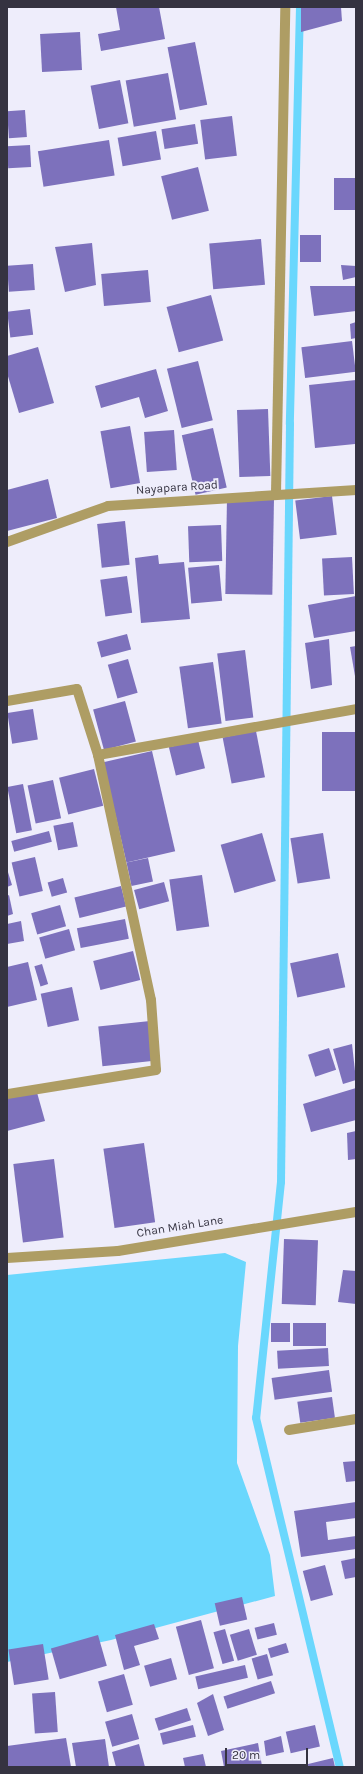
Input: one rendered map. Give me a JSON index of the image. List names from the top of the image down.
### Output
{
  "streets": {
    "street": ["Nayapara Road", "Chan Miah Lane"]
  },
  "scale_bar": "20 m"
}
